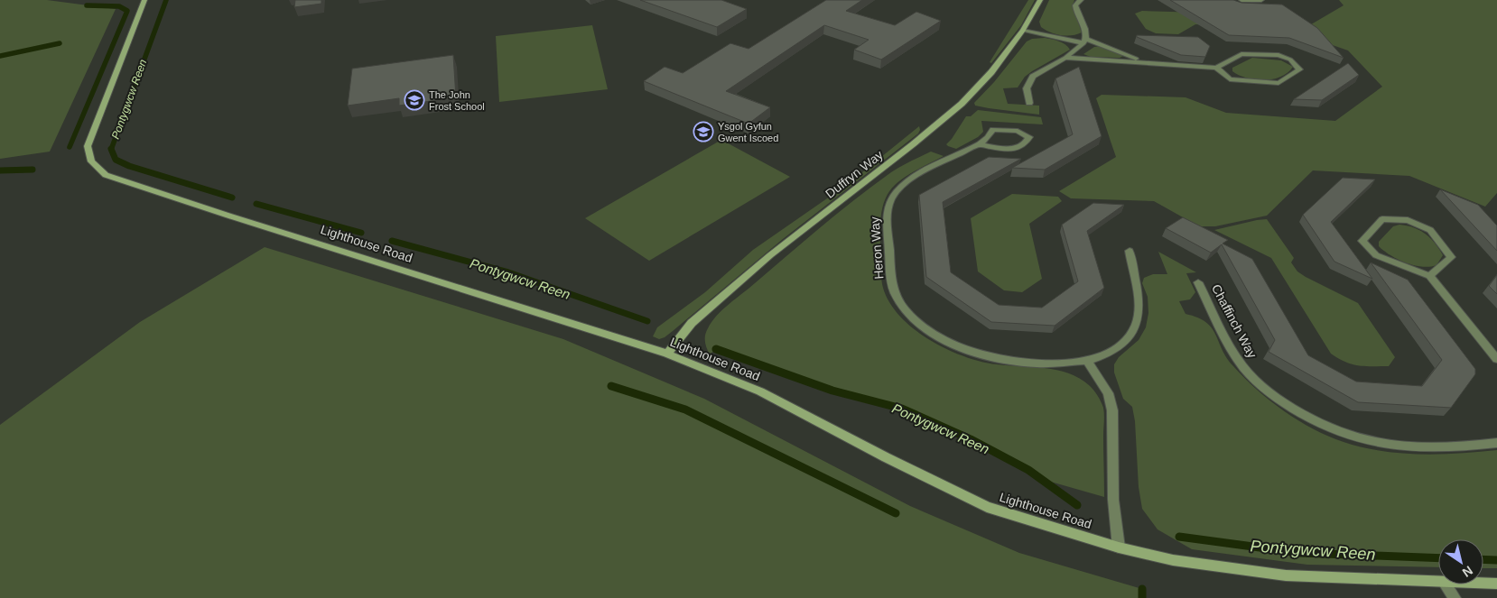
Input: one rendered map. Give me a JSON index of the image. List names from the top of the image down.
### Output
{
  "streets": {
    "main road": ["Duffryn Way", "Lighthouse Road"],
    "street": ["Heron Way", "Chaffinch Way"]
  },
  "crossings": [
    ["Duffryn Way", "Lighthouse Road"]
  ],
  "water": ["Pontygwcw Reen"],
  "places": {
    "school or university": ["The John Frost School", "Ysgol Gyfun Gwent Iscoed"]
  },
  "north": "bottom right"
}
